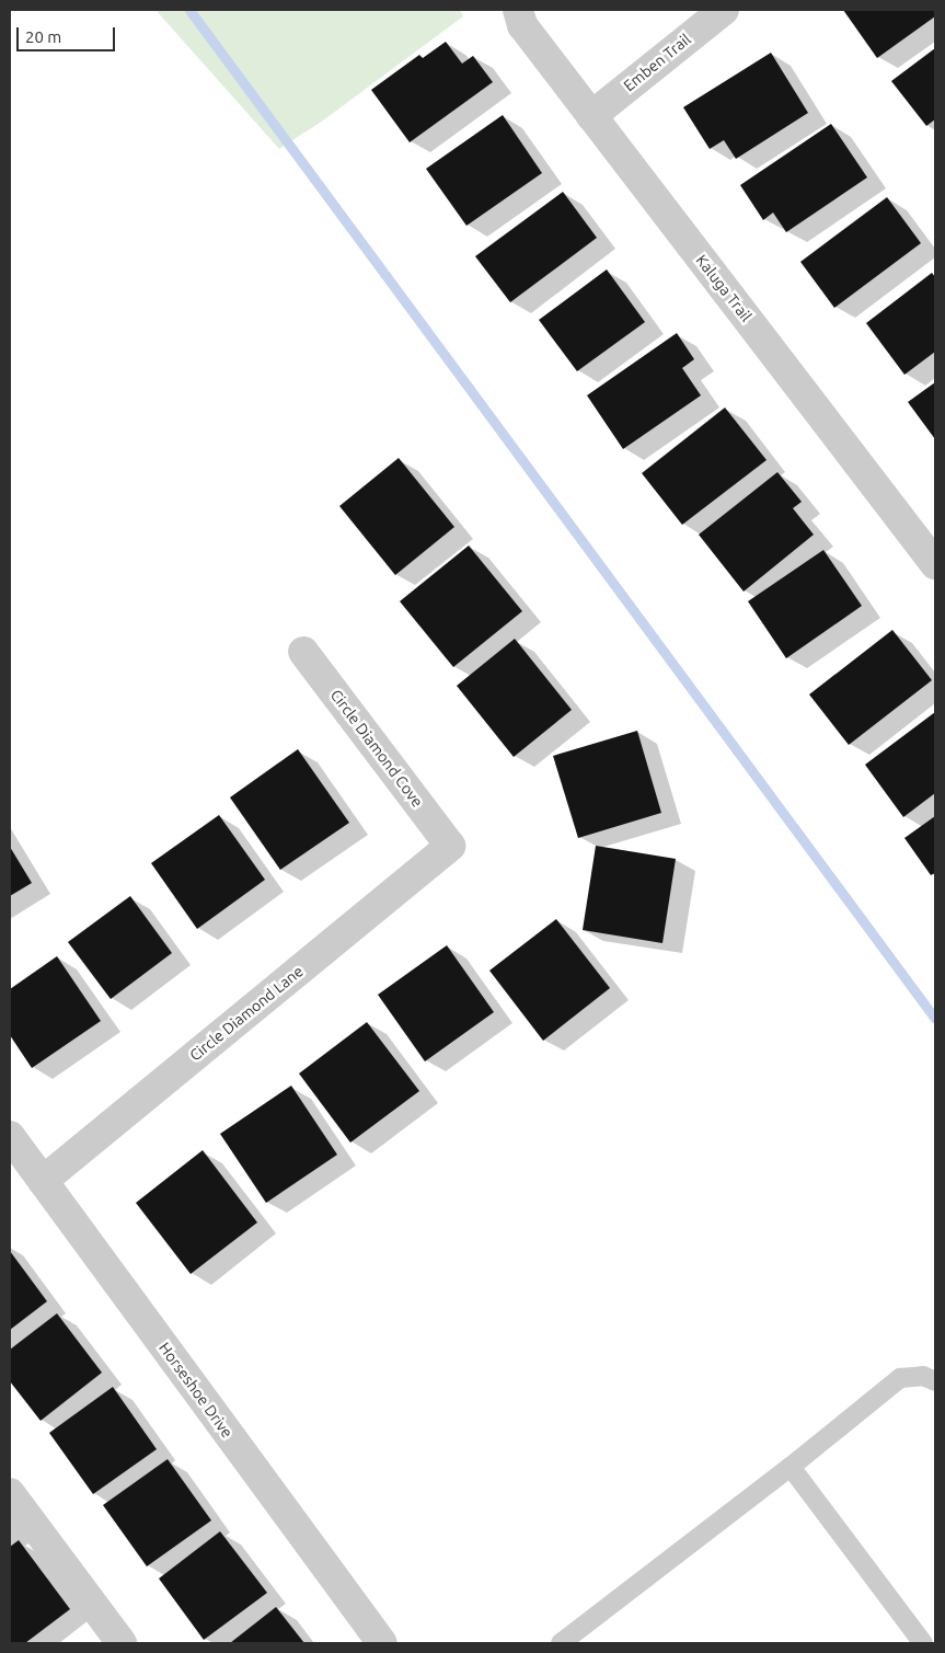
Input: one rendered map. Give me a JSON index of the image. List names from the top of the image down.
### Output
{
  "streets": {
    "street": [
      "Emben Trail",
      "Kaluga Trail",
      "Circle Diamond Cove",
      "Circle Diamond Lane",
      "Horseshoe Drive"
    ]
  },
  "crossings": [
    ["Emben Trail", "Kaluga Trail"],
    ["Circle Diamond Cove", "Circle Diamond Lane"],
    ["Circle Diamond Lane", "Horseshoe Drive"]
  ],
  "scale_bar": "20 m"
}
